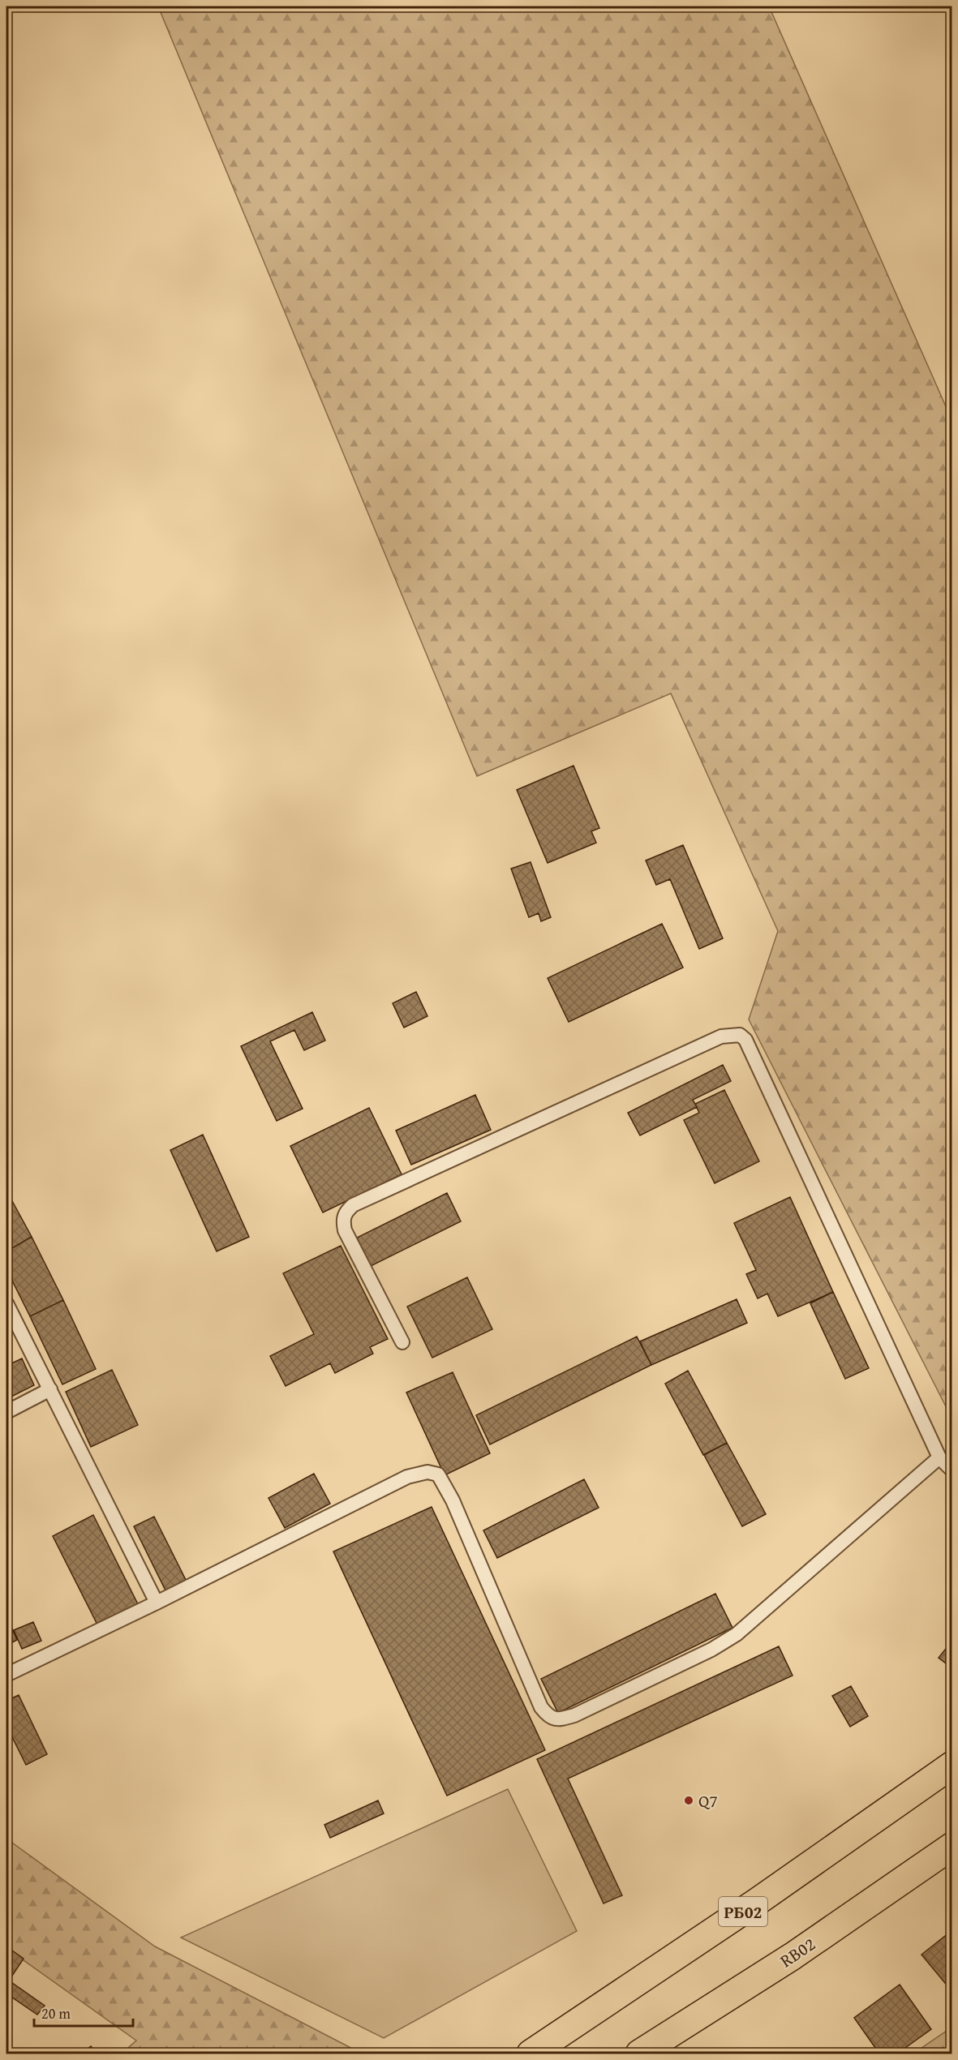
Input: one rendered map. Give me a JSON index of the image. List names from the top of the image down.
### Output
{
  "streets": {
    "highway": ["РБ02", "RB02"]
  },
  "places": ["Q7"],
  "scale_bar": "20 m"
}
